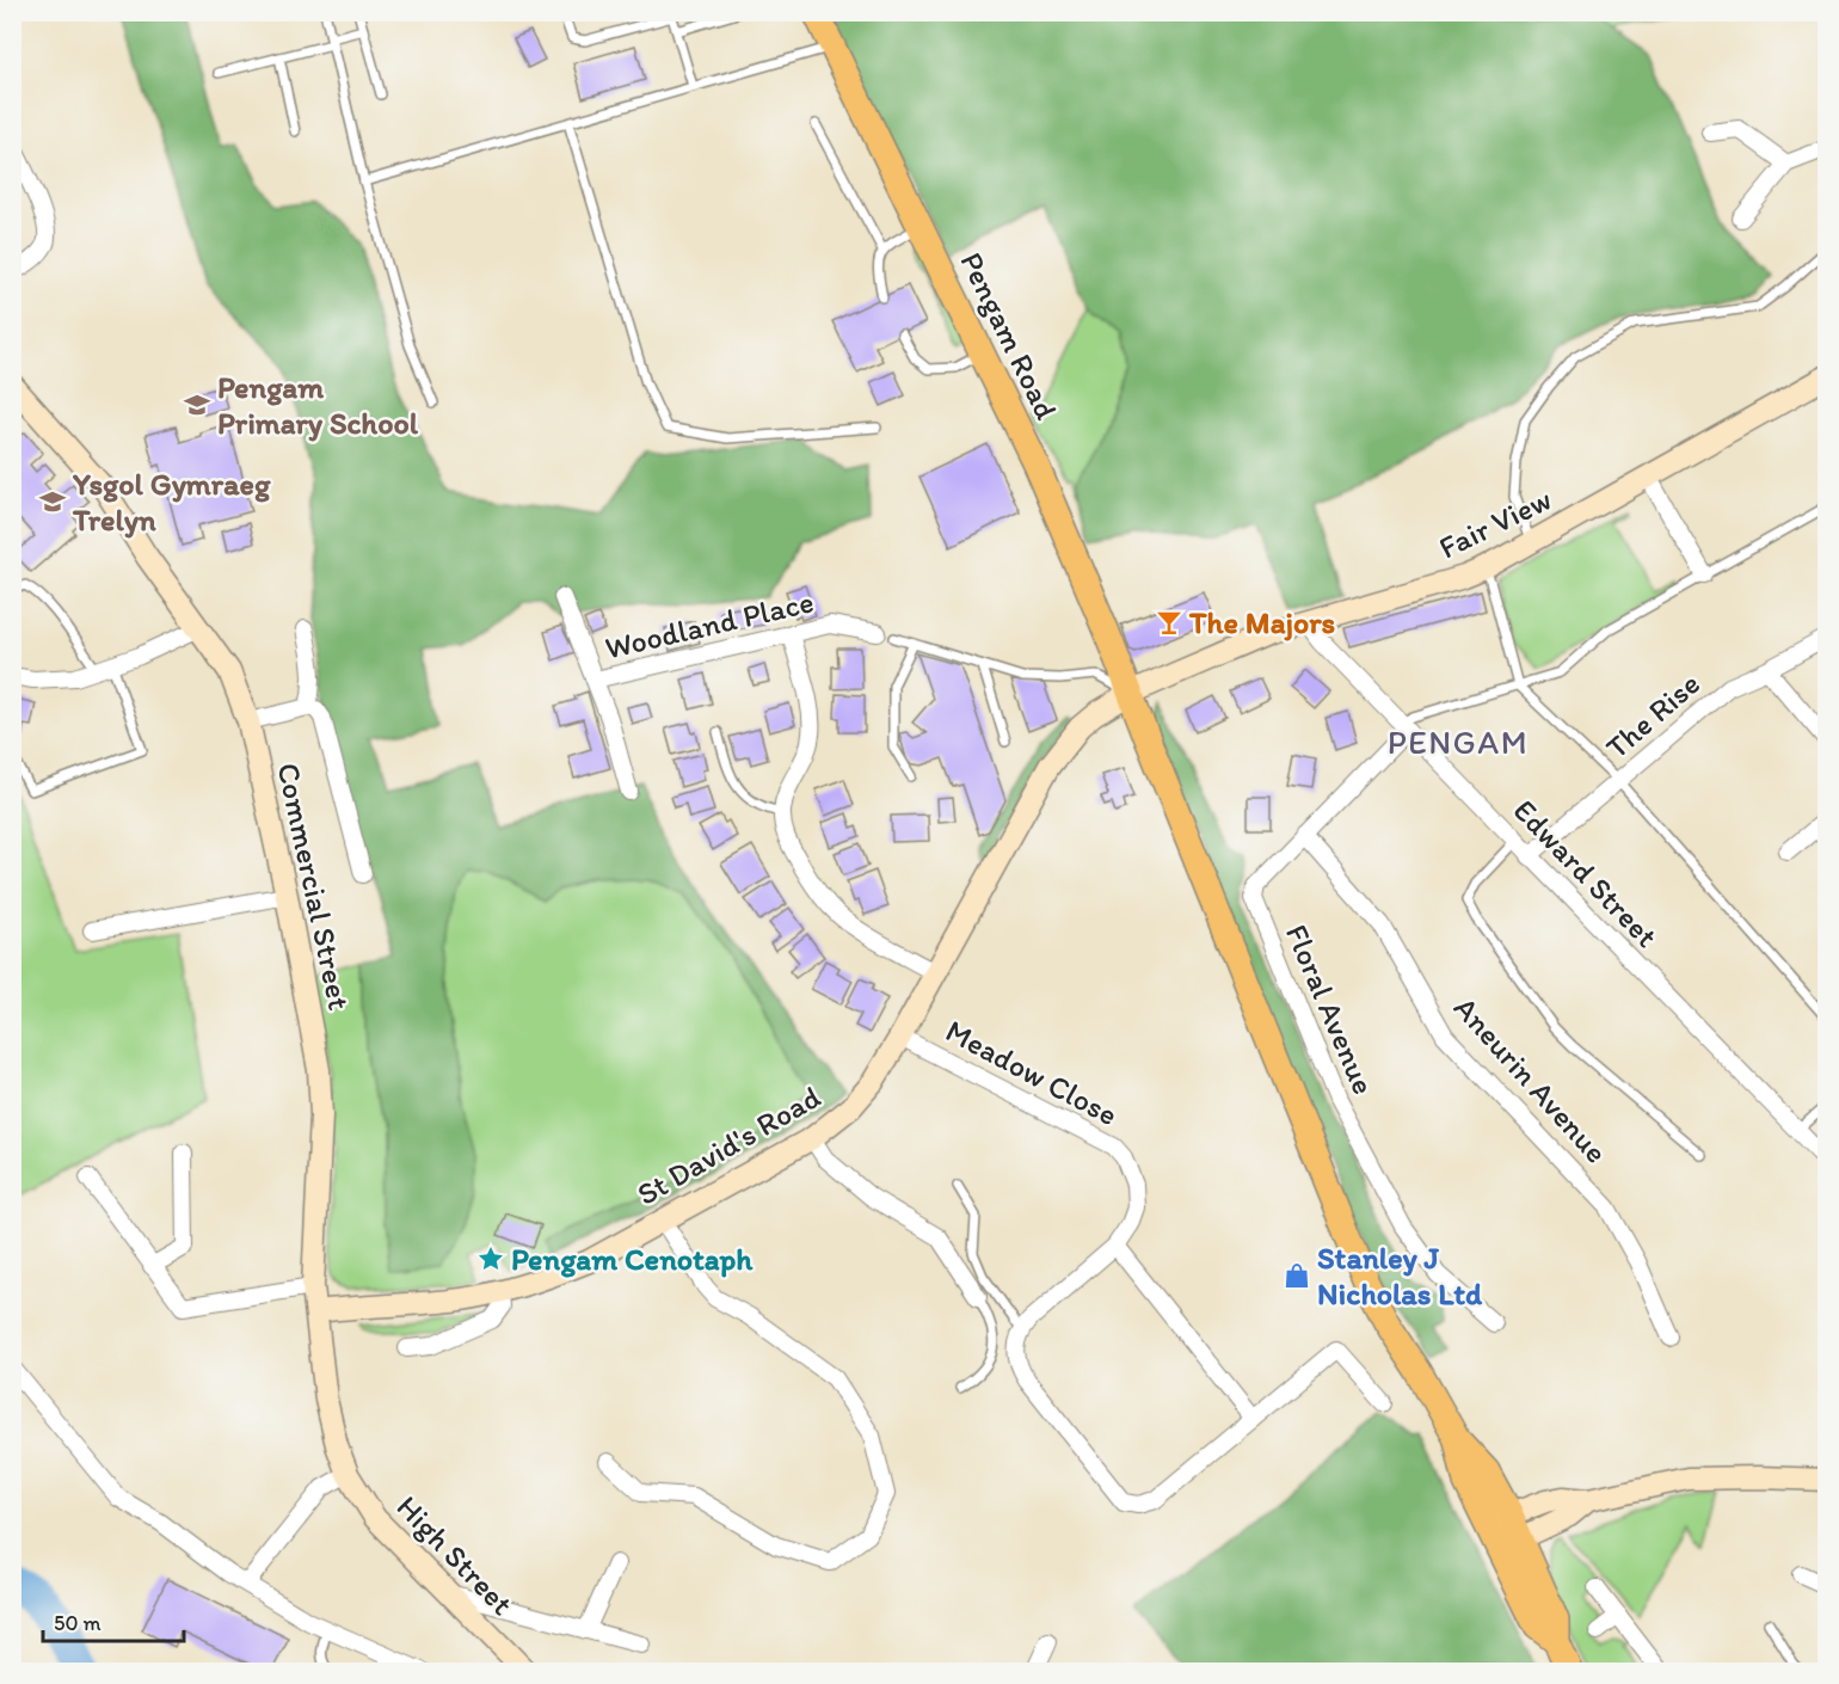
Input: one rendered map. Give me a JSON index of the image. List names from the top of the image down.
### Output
{
  "streets": {
    "main road": [
      "Pengam Road",
      "Fair View",
      "Commercial Street",
      "St David's Road",
      "High Street"
    ],
    "street": [
      "Woodland Place",
      "The Rise",
      "Edward Street",
      "Floral Avenue",
      "Meadow Close",
      "Aneurin Avenue"
    ]
  },
  "crossings": [
    ["Pengam Road", "Fair View"],
    ["Pengam Road", "Woodland Place"],
    ["Pengam Road", "St David's Road"],
    ["Fair View", "Woodland Place"],
    ["Fair View", "Edward Street"],
    ["Fair View", "St David's Road"],
    ["Woodland Place", "St David's Road"],
    ["The Rise", "Edward Street"],
    ["Edward Street", "Floral Avenue"],
    ["Commercial Street", "St David's Road"],
    ["Commercial Street", "High Street"],
    ["Floral Avenue", "Aneurin Avenue"],
    ["Meadow Close", "St David's Road"]
  ],
  "districts": ["PENGAM"],
  "places": {
    "school or university": ["Pengam Primary School", "Ysgol Gymraeg Trelyn"],
    "bar": ["The Majors"],
    "place": ["Pengam Cenotaph"],
    "shop": ["Stanley J Nicholas Ltd"]
  },
  "scale_bar": "50 m"
}
